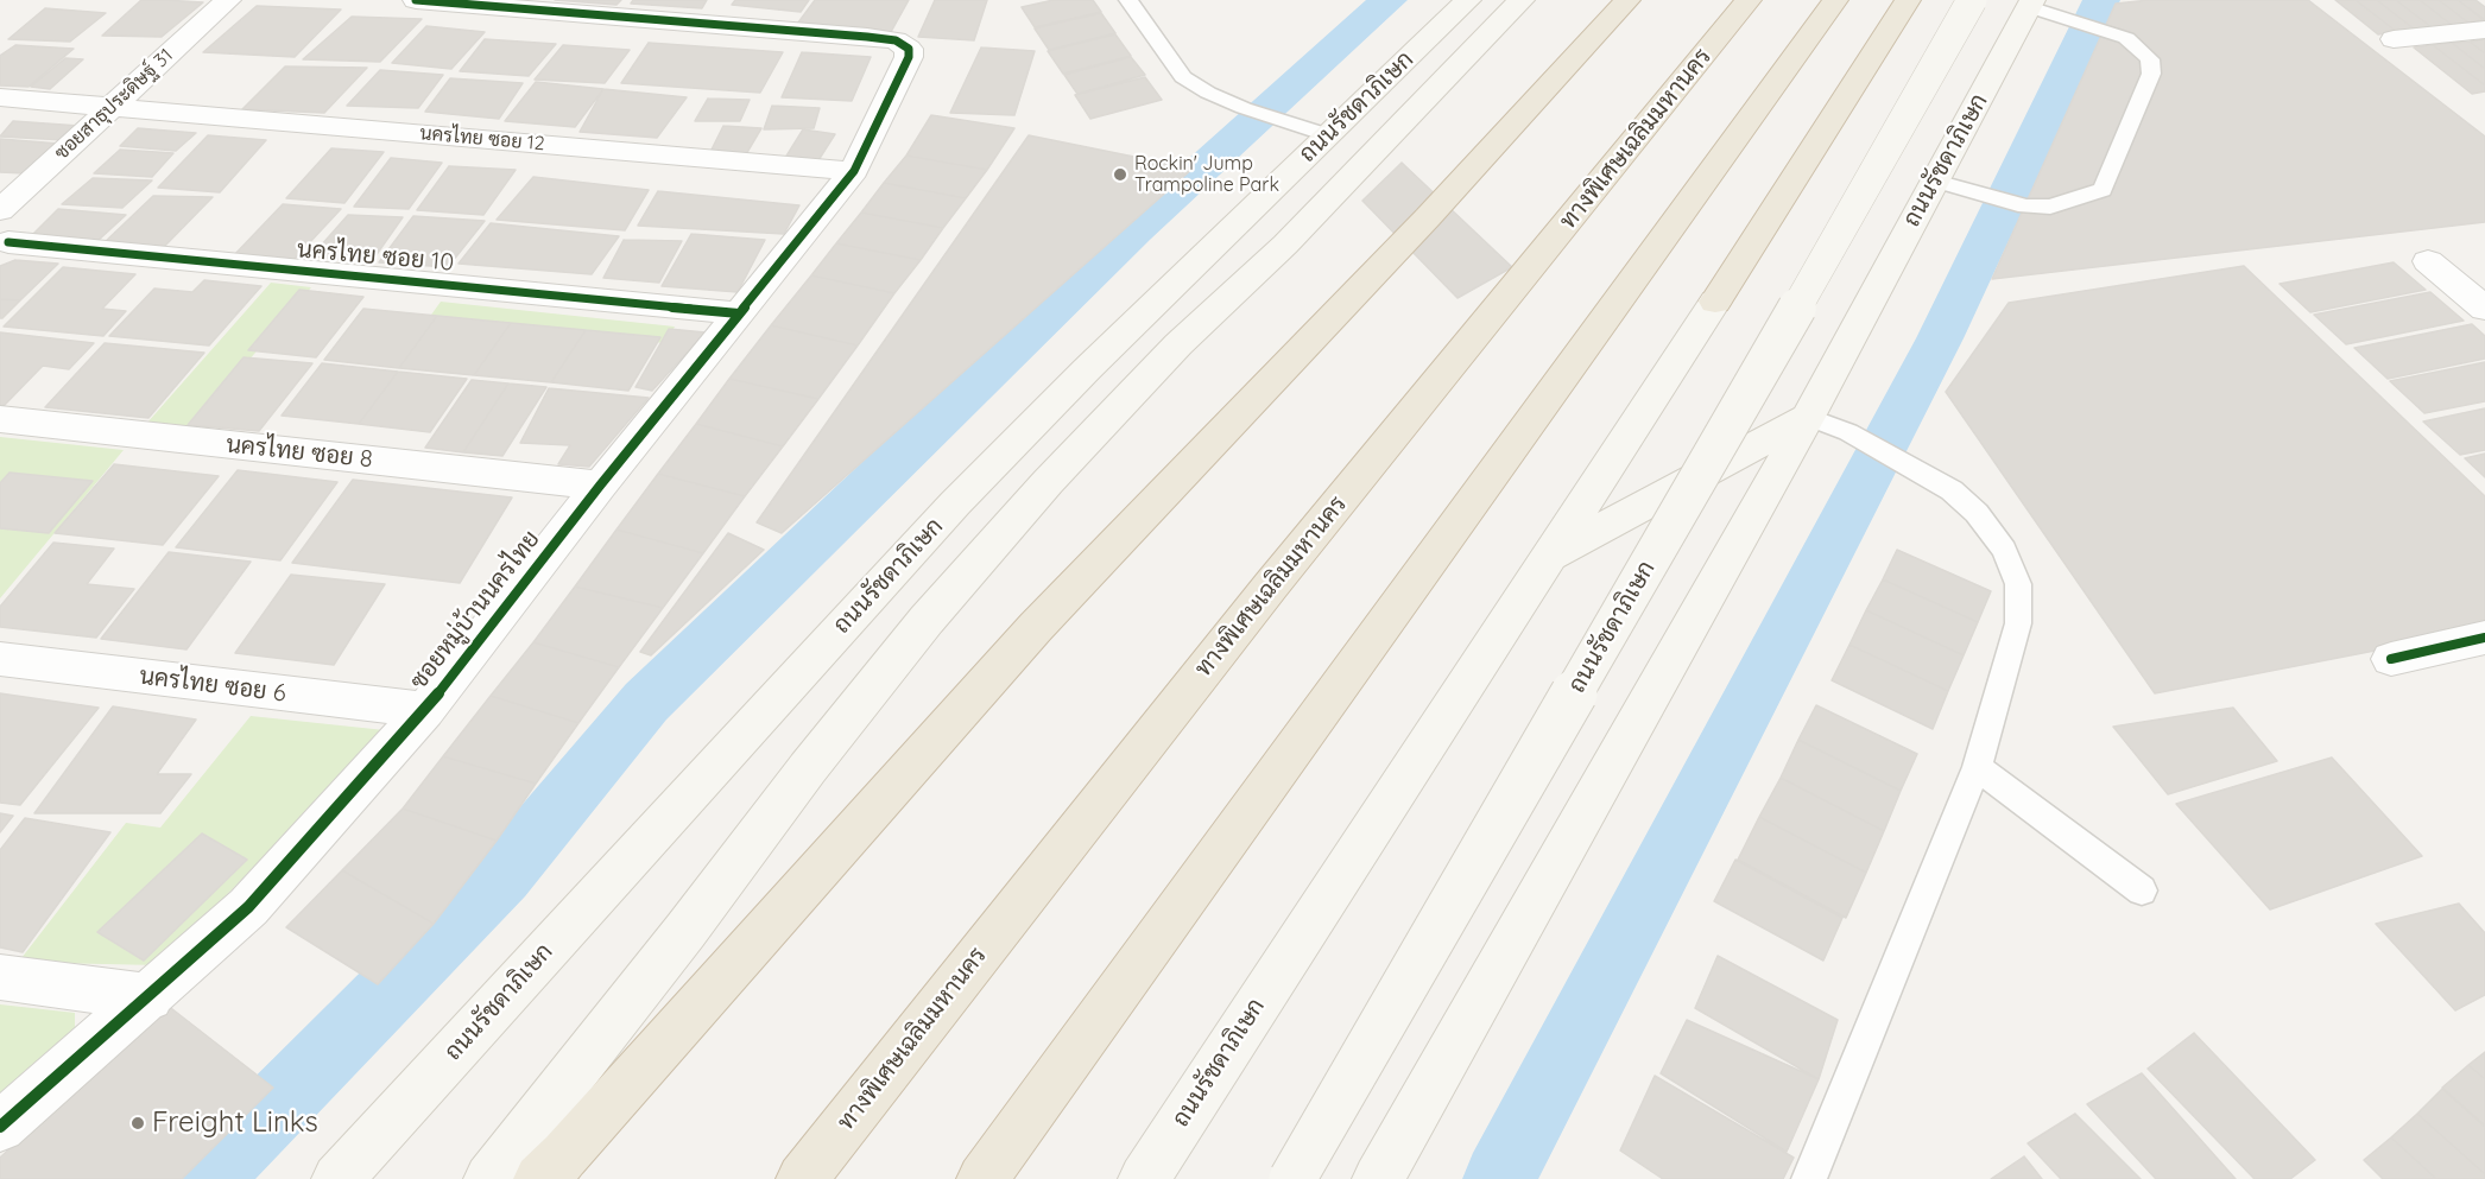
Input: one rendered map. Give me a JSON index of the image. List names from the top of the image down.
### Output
{
  "streets": {
    "highway": ["ทางพิเศษเฉลิมมหานคร"],
    "main road": ["ถนนรัชดาภิเษก"],
    "street": [
      "ซอยสาธุประดิษฐ์ 31",
      "นครไทย ซอย 12",
      "นครไทย ซอย 10",
      "นครไทย ซอย 8",
      "ซอยหมู่บ้านนครไทย",
      "นครไทย ซอย 6"
    ]
  },
  "crossings": [
    ["ซอยสาธุประดิษฐ์ 31", "นครไทย ซอย 12"],
    ["ซอยสาธุประดิษฐ์ 31", "นครไทย ซอย 10"],
    ["นครไทย ซอย 12", "ซอยหมู่บ้านนครไทย"],
    ["นครไทย ซอย 10", "ซอยหมู่บ้านนครไทย"],
    ["นครไทย ซอย 8", "ซอยหมู่บ้านนครไทย"],
    ["ซอยหมู่บ้านนครไทย", "นครไทย ซอย 6"]
  ],
  "places": ["Rockin' Jump Trampoline Park", "Freight Links"]
}
